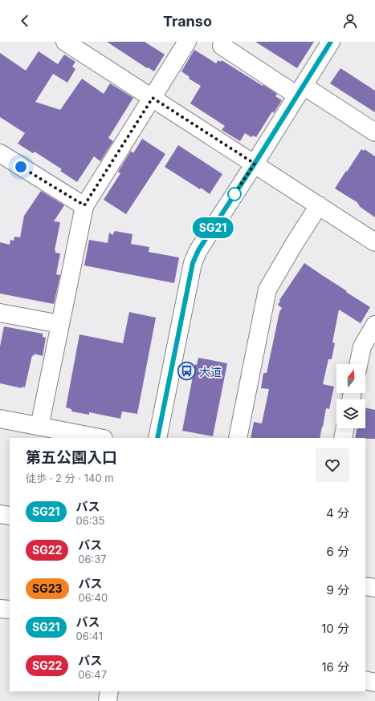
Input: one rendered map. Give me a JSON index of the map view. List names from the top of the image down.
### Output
{
  "places": {
    "bus stop": ["大道"]
  },
  "lines": ["bus line SG21"],
  "north": "top",
  "page": {
    "header": "Transo",
    "on_map": "SG21",
    "heading": ["第五公園入口", "徒歩 · 2 分 · 140 m"],
    "list": [
      {
        "mark": "SG21",
        "name": "バス",
        "note": "06:35",
        "value": "4 分"
      },
      {
        "mark": "SG22",
        "name": "バス",
        "note": "06:37",
        "value": "6 分"
      },
      {
        "mark": "SG23",
        "name": "バス",
        "note": "06:40",
        "value": "9 分"
      },
      {
        "mark": "SG21",
        "name": "バス",
        "note": "06:41",
        "value": "10 分"
      },
      {
        "mark": "SG22",
        "name": "バス",
        "note": "06:47",
        "value": "16 分"
      }
    ]
  }
}
